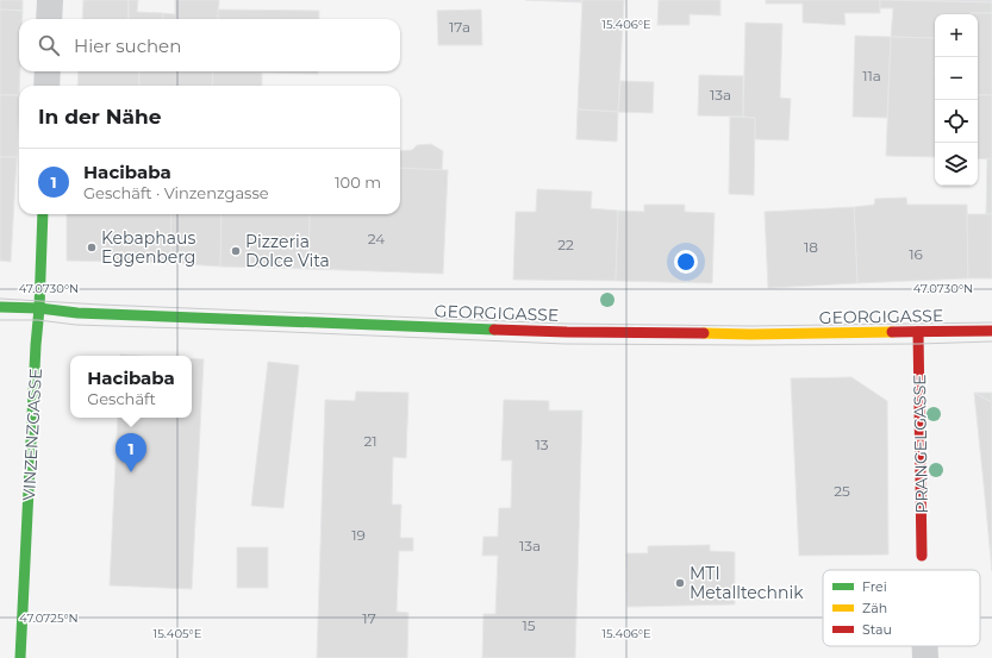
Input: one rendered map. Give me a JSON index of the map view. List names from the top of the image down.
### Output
{
  "streets": {
    "main road": ["GEORGIGASSE", "VINZENZGASSE", "PRANGELGASSE"]
  },
  "crossings": [
    ["GEORGIGASSE", "VINZENZGASSE"],
    ["GEORGIGASSE", "PRANGELGASSE"]
  ],
  "places": ["Kebaphaus Eggenberg", "Pizzeria Dolce Vita", "MTI Metalltechnik"],
  "house_numbers": [
    "17a",
    "11a",
    "13a",
    "24",
    "22",
    "18",
    "16",
    "21",
    "13",
    "25",
    "19",
    "13a",
    "17",
    "15"
  ],
  "legend": ["Frei", "Zäh", "Stau"],
  "page": {
    "map_buttons": ["+", "−"],
    "search": "Hier suchen",
    "heading": "In der Nähe",
    "list": [
      {
        "mark": "1",
        "name": "Hacibaba",
        "note": "Geschäft · Vinzenzgasse",
        "value": "100 m"
      }
    ],
    "popup": ["Hacibaba", "Geschäft"],
    "pins": "1"
  },
  "coordinates": [
    "15.406°E",
    "47.0730°N",
    "47.0725°N",
    "15.405°E"
  ]
}
